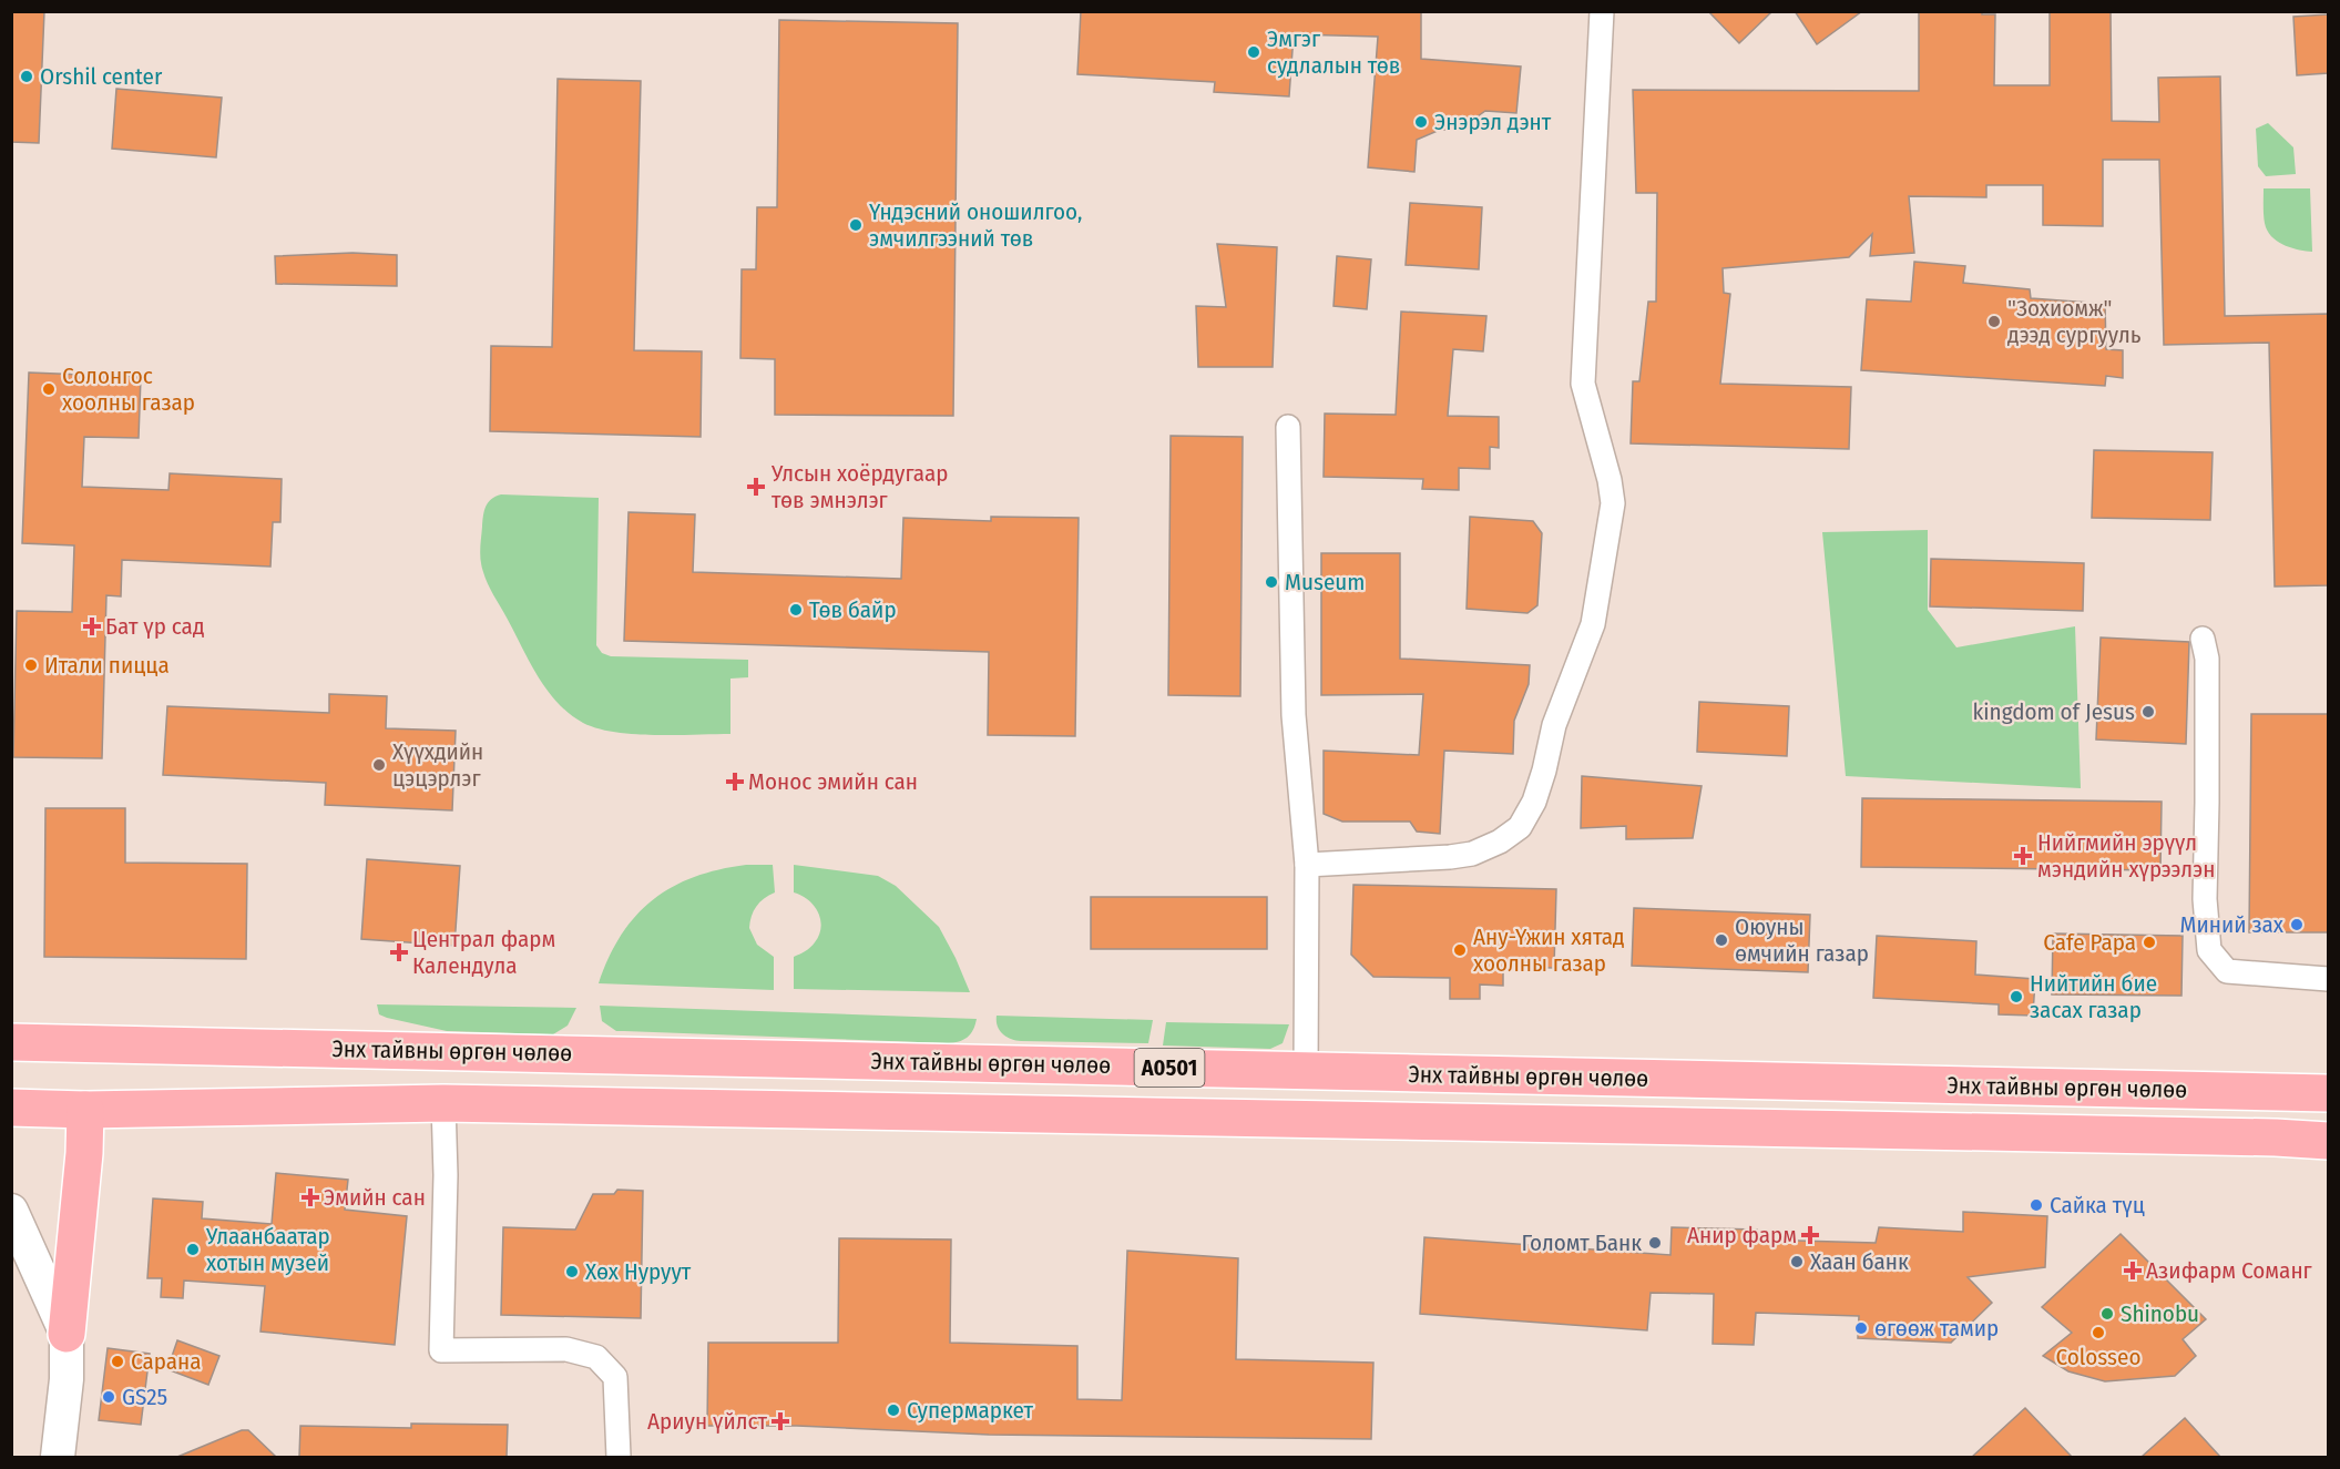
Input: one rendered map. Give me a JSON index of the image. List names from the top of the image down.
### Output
{
  "streets": {
    "highway": ["Энх тайвны өргөн чөлөө", "A0501"]
  },
  "places": {
    "other": [
      "Эмгэг судлалын төв",
      "Orshil center",
      "Энэрэл дэнт",
      "Үндэсний оношилгоо, эмчилгээний төв",
      "\"Зохиомж\" дээд сургууль",
      "Солонгос хоолны газар",
      "Museum",
      "Төв байр",
      "Итали пицца",
      "kingdom of Jesus",
      "Хүүхдийн цэцэрлэг",
      "Миний зах",
      "Оюуны өмчийн газар",
      "Cafe Papa",
      "Ану-Үжин хятад хоолны газар",
      "Нийтийн бие засах газар",
      "Сайка түц",
      "Голомт Банк",
      "Улаанбаатар хотын музей",
      "Хаан банк",
      "Хөх Нуруут",
      "Shinobu",
      "өгөөж тамир",
      "Colosseo",
      "Сарана",
      "GS25",
      "Супермаркет"
    ],
    "health": [
      "Улсын хоёрдугаар төв эмнэлэг",
      "Бат үр сад",
      "Монос эмийн сан",
      "Нийгмийн эрүүл мэндийн хүрээлэн",
      "Централ фарм Календула",
      "Эмийн сан",
      "Анир фарм",
      "Азифарм Соманг",
      "Ариун үйлст"
    ]
  }
}
